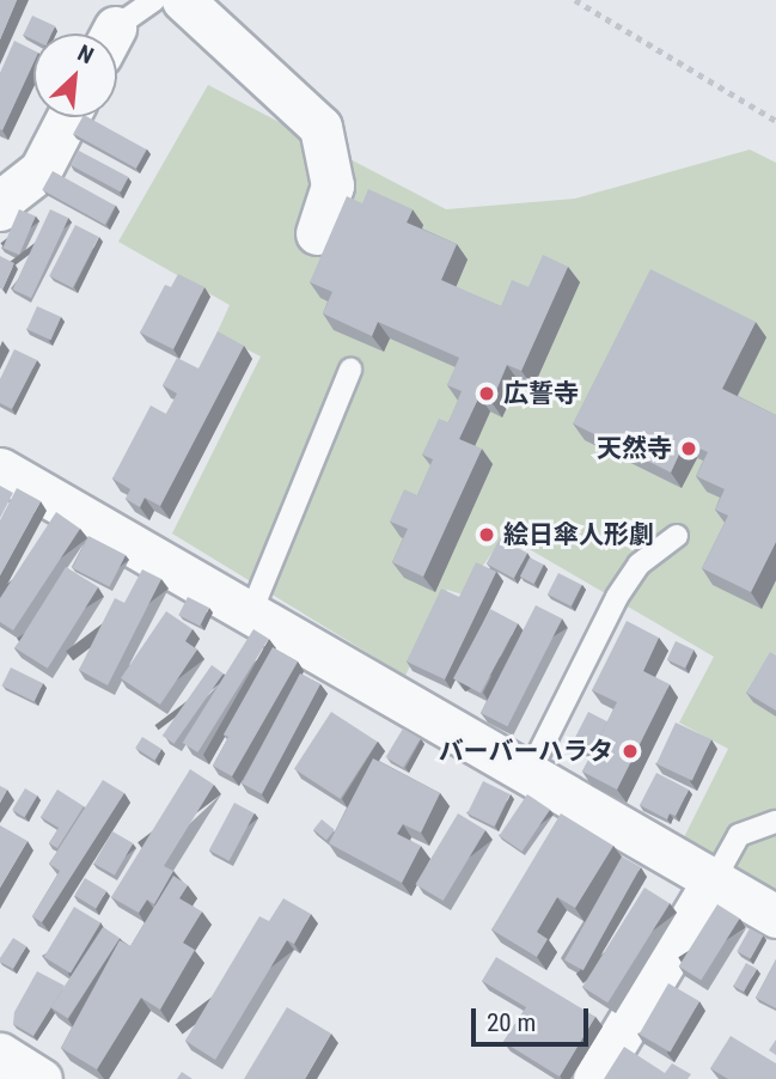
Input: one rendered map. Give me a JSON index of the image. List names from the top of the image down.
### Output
{
  "places": [
    "広誓寺",
    "天然寺",
    "絵日傘人形劇",
    "バーバーハラタ"
  ],
  "scale_bar": "20 m",
  "north": "top right"
}
